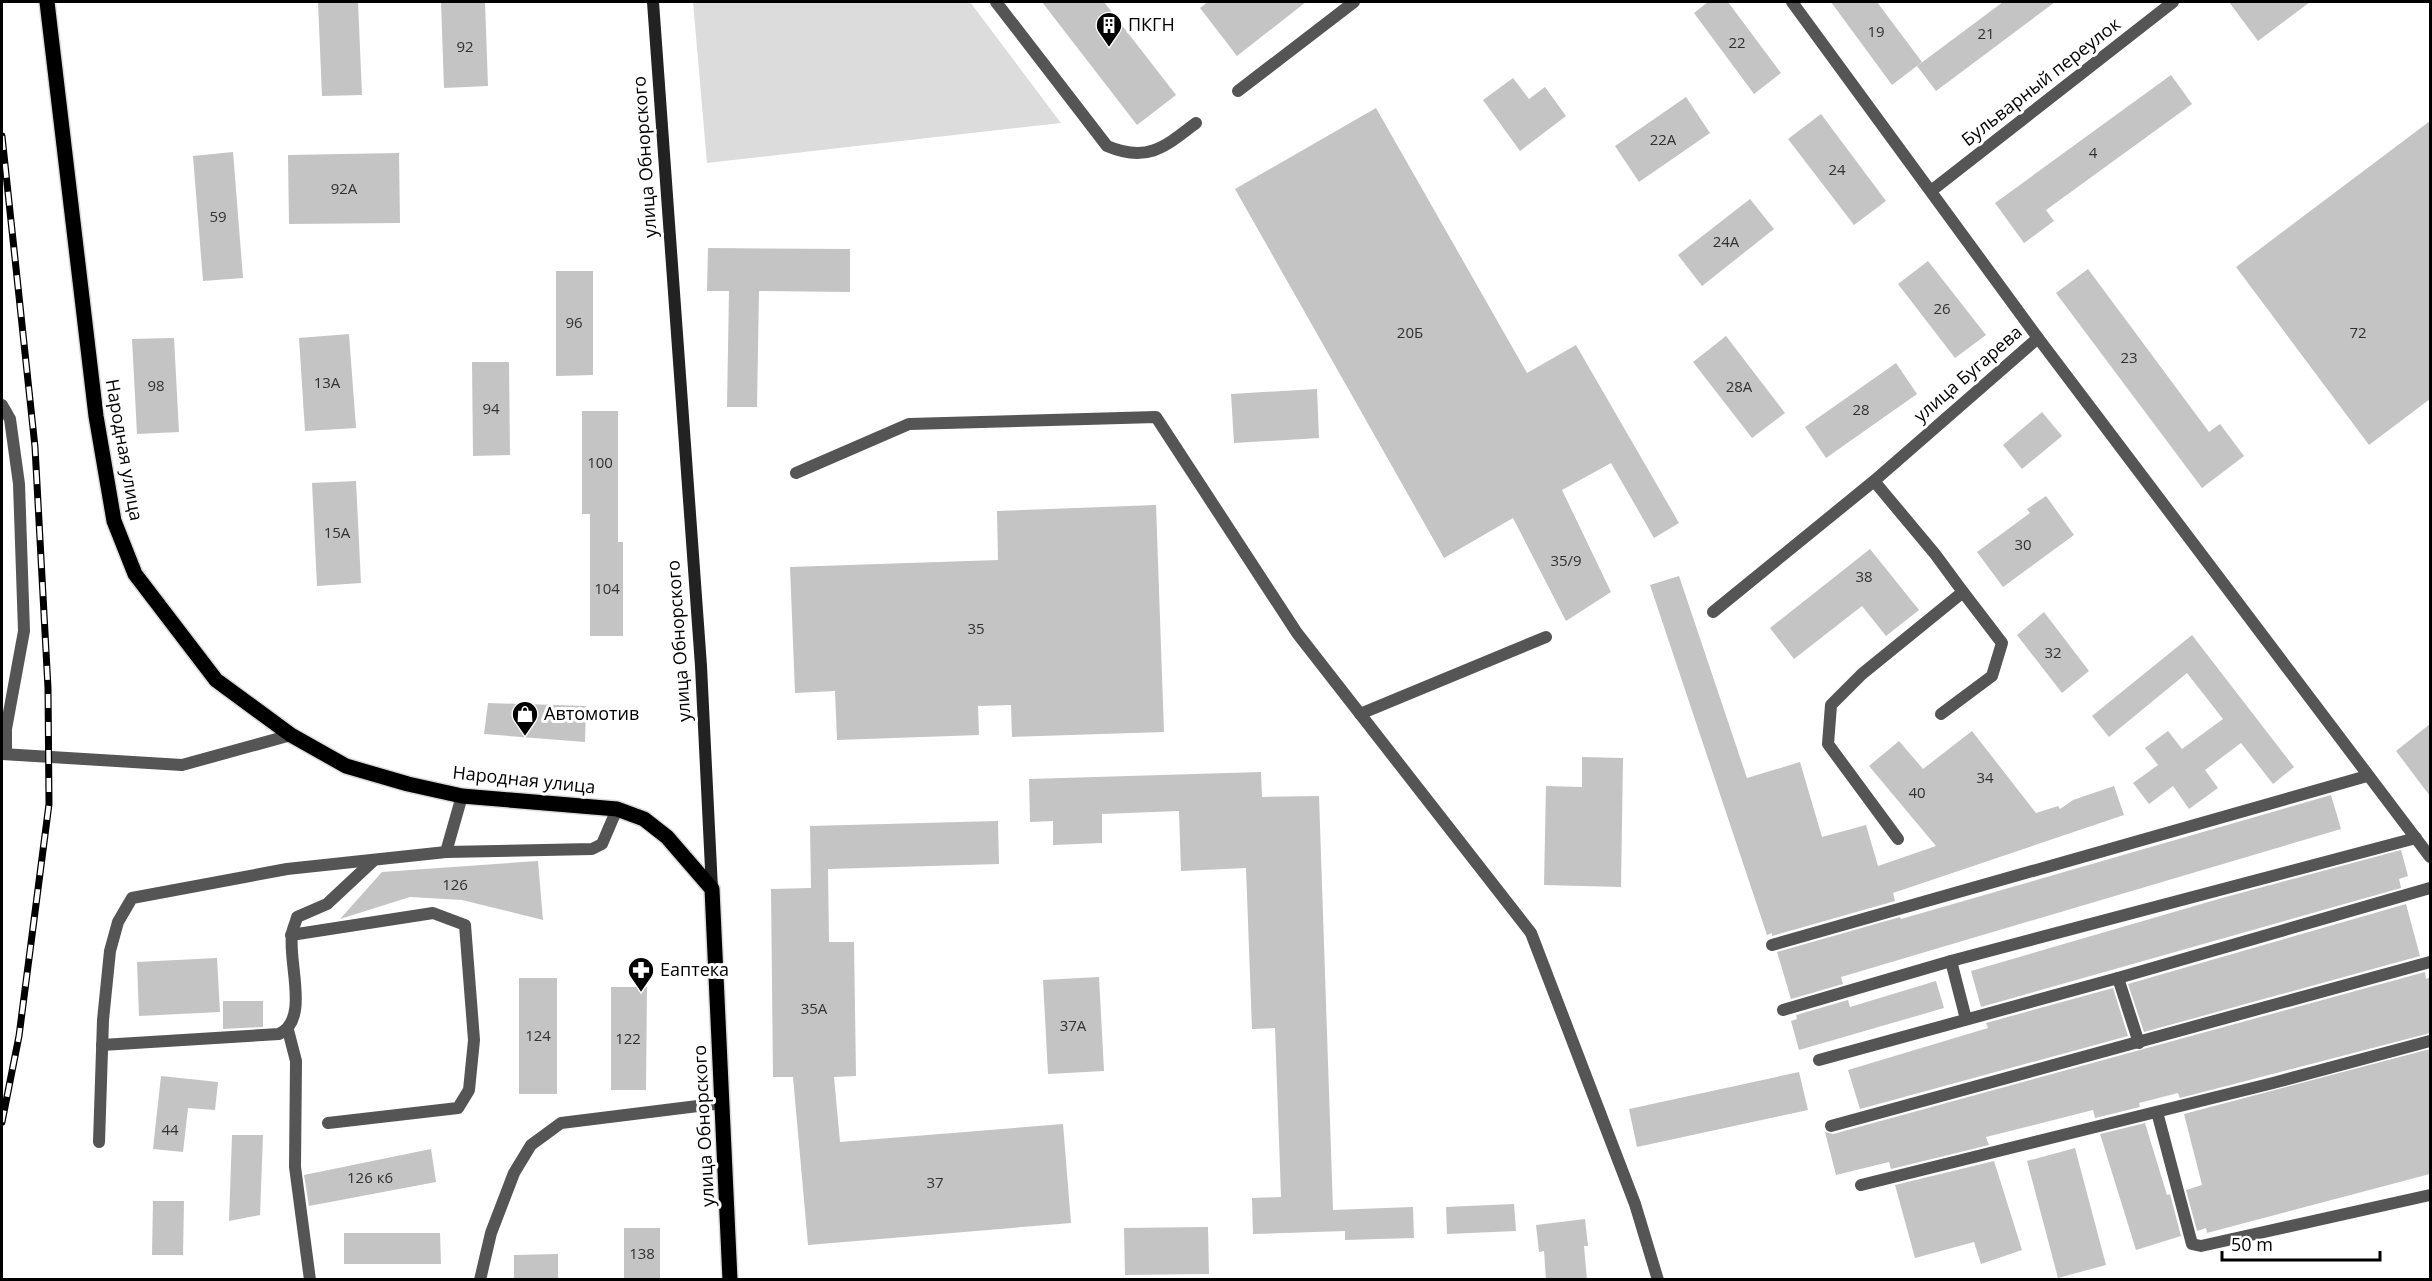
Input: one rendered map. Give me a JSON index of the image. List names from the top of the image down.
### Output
{
  "streets": {
    "main road": ["улица Обнорского", "Народная улица"],
    "street": ["Бульварный переулок", "улица Бугарева"]
  },
  "crossings": [
    ["Бульварный переулок", "улица Бугарева"],
    ["улица Обнорского", "Народная улица"]
  ],
  "places": {
    "building": ["ПКГН"],
    "shop": ["Автомотив"],
    "pharmacy": ["Еаптека"]
  },
  "house_numbers": [
    "19",
    "21",
    "22",
    "92",
    "22А",
    "4",
    "24",
    "92А",
    "59",
    "24А",
    "26",
    "96",
    "20Б",
    "72",
    "23",
    "13А",
    "98",
    "28А",
    "94",
    "28",
    "100",
    "15А",
    "30",
    "35/9",
    "38",
    "104",
    "35",
    "32",
    "34",
    "40",
    "126",
    "35А",
    "37А",
    "124",
    "122",
    "44",
    "126 к6",
    "37",
    "138"
  ],
  "scale_bar": "50 m"
}
